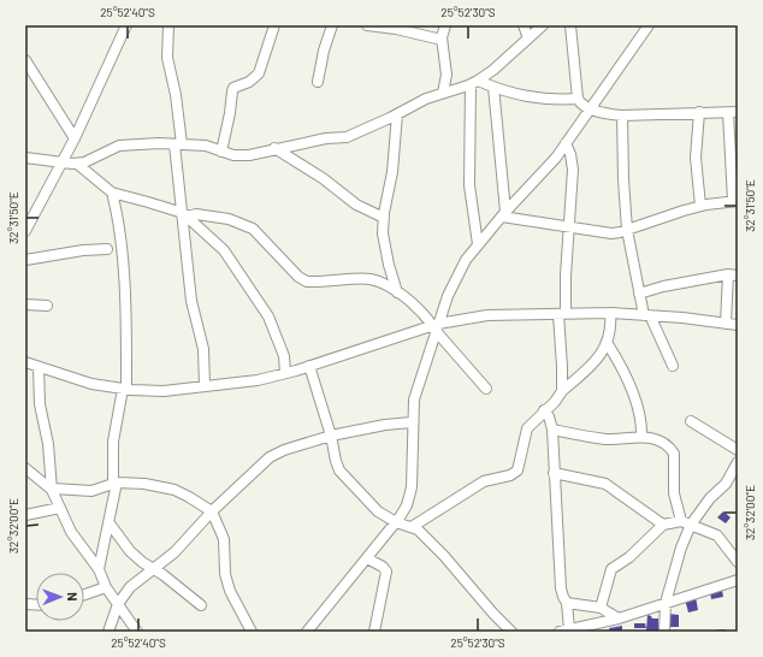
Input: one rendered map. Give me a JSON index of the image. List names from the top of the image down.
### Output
{
  "north": "right",
  "coordinates": [
    "25°52'40\"S",
    "25°52'30\"S",
    "32°31'50\"E",
    "32°32'00\"E"
  ]
}
